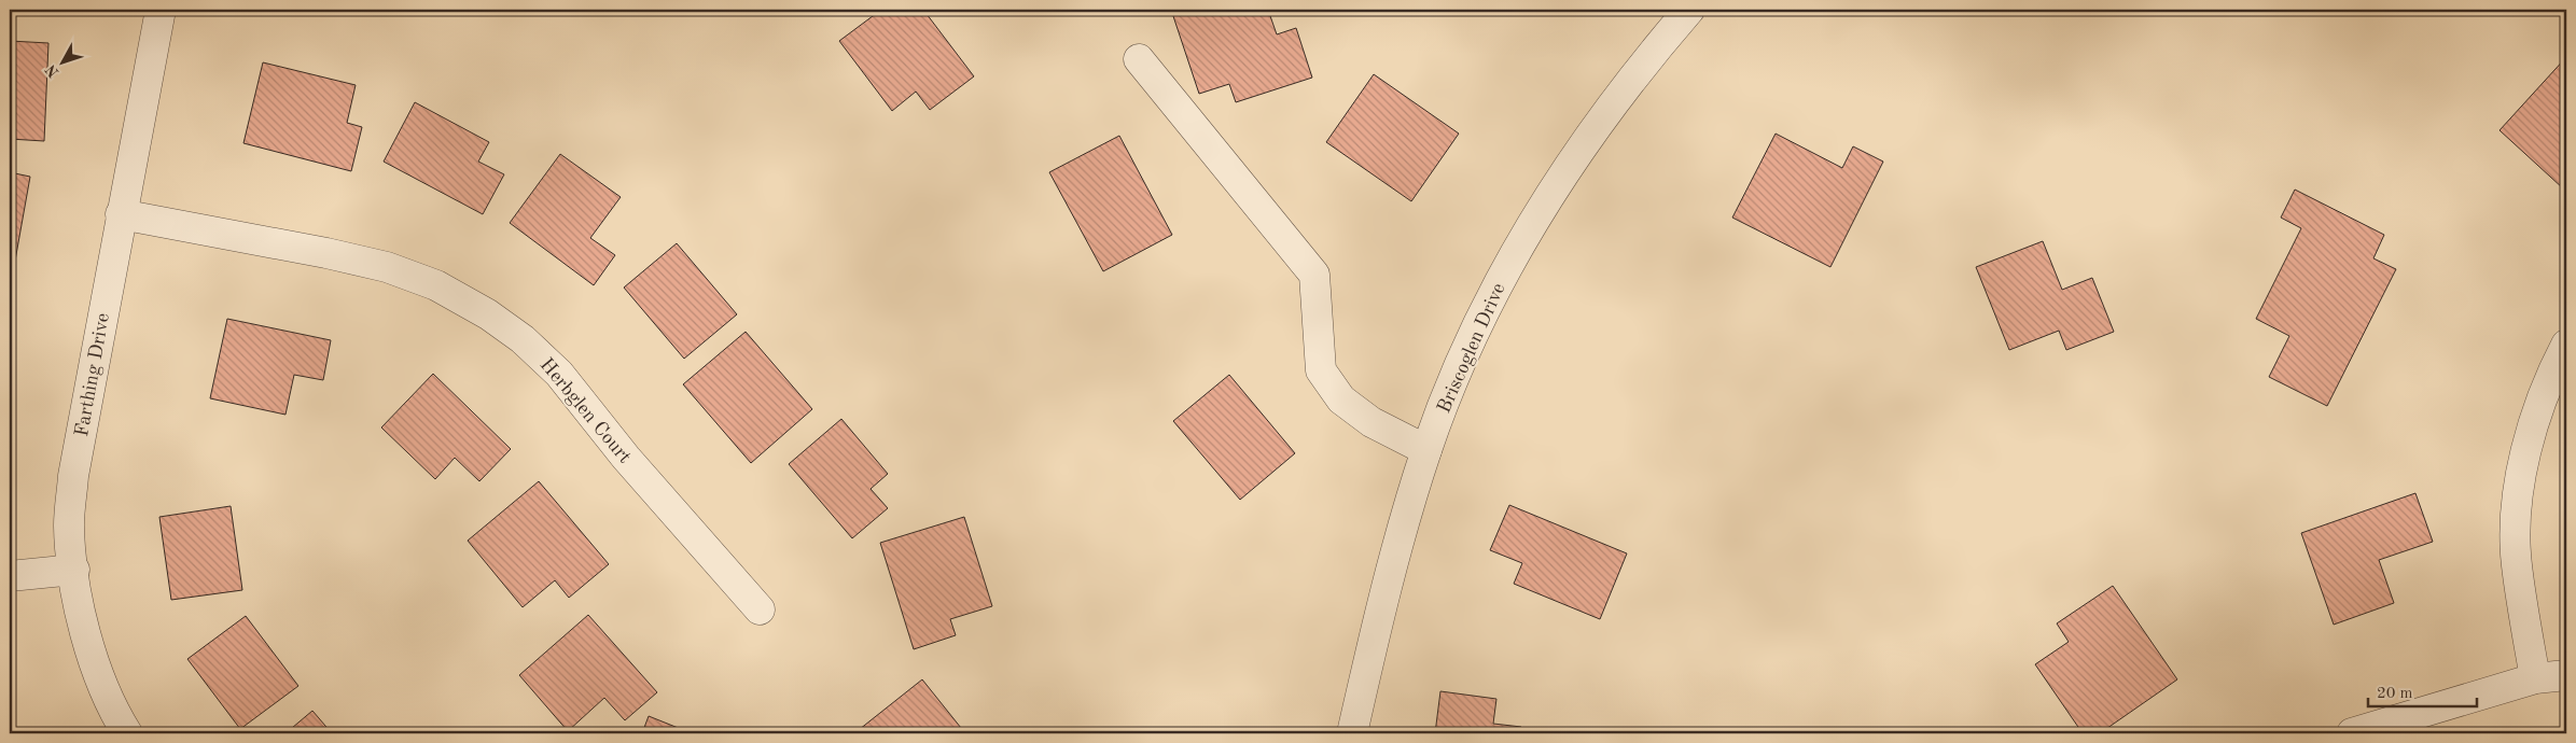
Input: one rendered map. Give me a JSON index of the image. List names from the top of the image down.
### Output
{
  "streets": {
    "street": ["Briscoglen Drive", "Farthing Drive", "Herbglen Court"]
  },
  "crossings": [
    ["Farthing Drive", "Herbglen Court"]
  ],
  "scale_bar": "20 m",
  "north": "bottom left"
}
